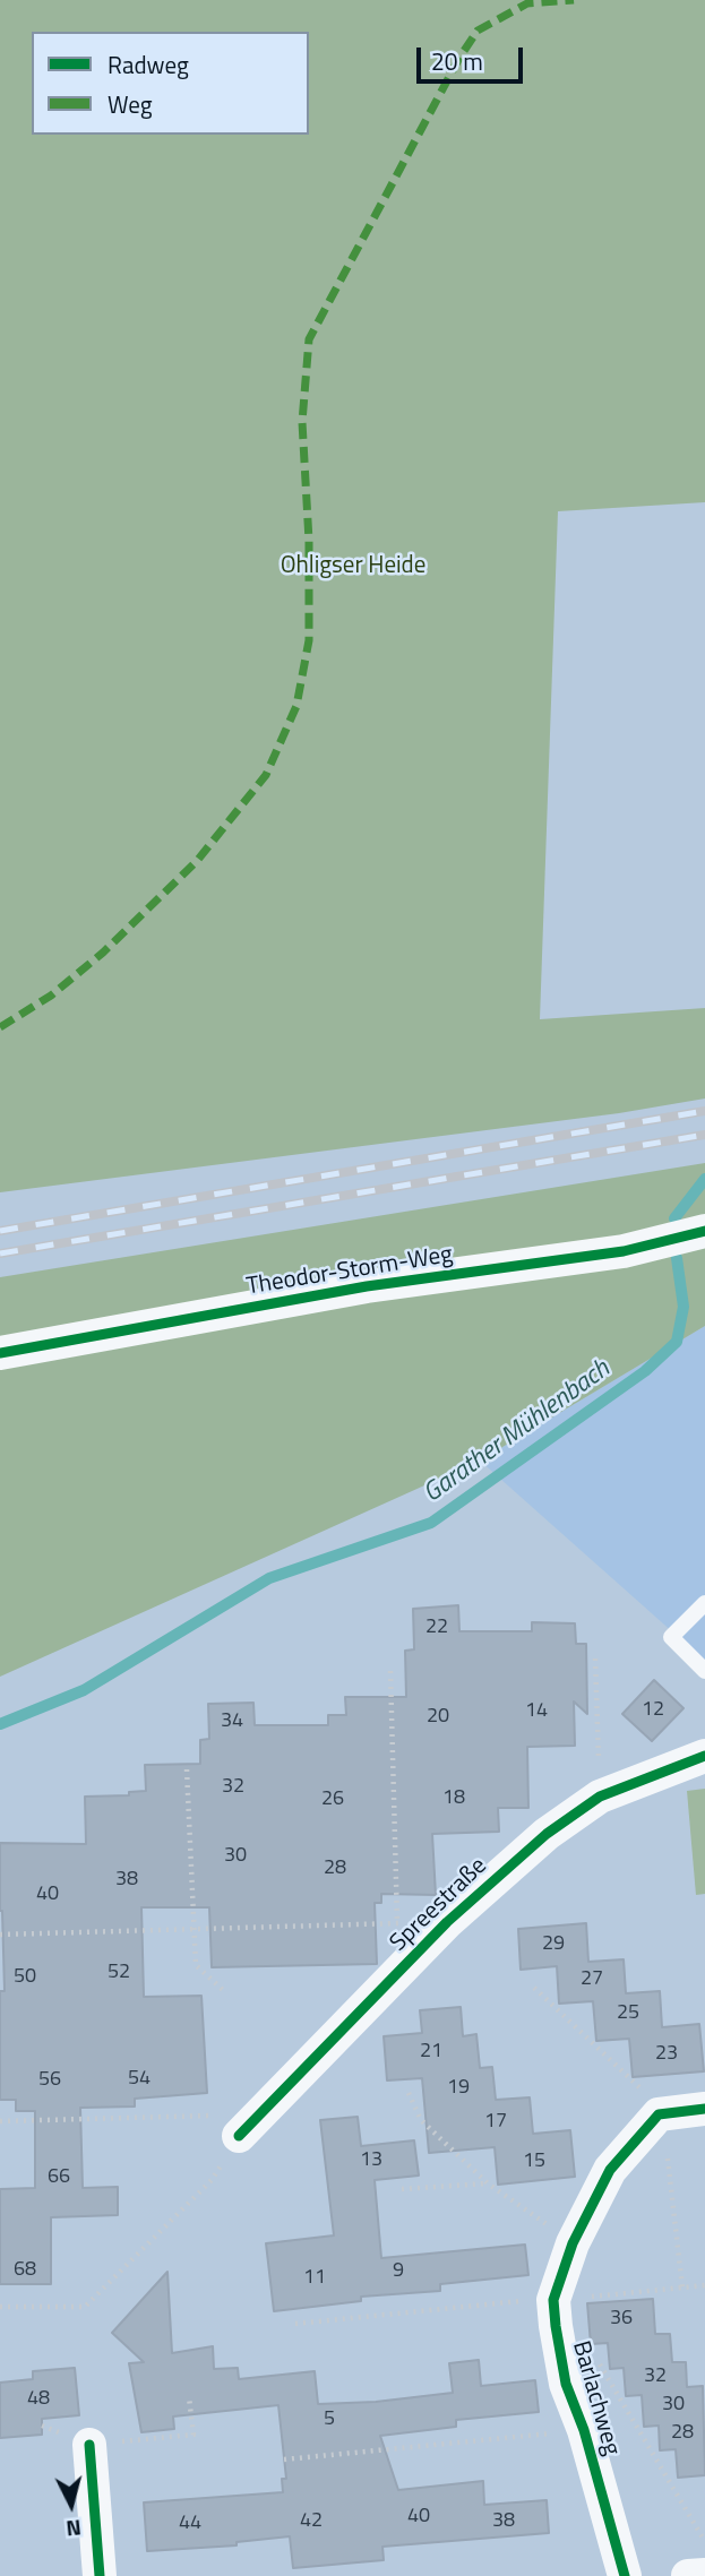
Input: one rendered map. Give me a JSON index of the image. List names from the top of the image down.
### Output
{
  "streets": {
    "street": ["Theodor-Storm-Weg", "Spreestraße", "Barlachweg"]
  },
  "water": ["Garather Mühlenbach"],
  "parks": ["Ohligser Heide"],
  "house_numbers": [
    "22",
    "12",
    "14",
    "20",
    "34",
    "32",
    "18",
    "26",
    "30",
    "28",
    "38",
    "40",
    "29",
    "52",
    "50",
    "27",
    "25",
    "21",
    "23",
    "54",
    "56",
    "19",
    "17",
    "13",
    "15",
    "66",
    "68",
    "9",
    "11",
    "36",
    "32",
    "48",
    "30",
    "5",
    "28",
    "40",
    "42",
    "38",
    "44"
  ],
  "legend": ["Radweg", "Weg"],
  "scale_bar": "20 m",
  "north": "bottom"
}
